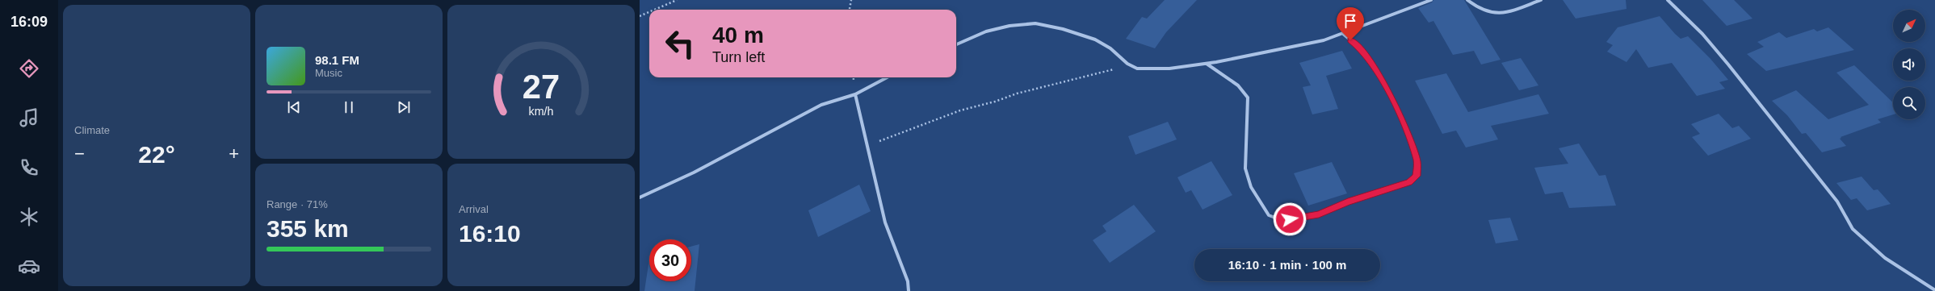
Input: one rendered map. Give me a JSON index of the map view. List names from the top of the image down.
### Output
{
  "north": "top right",
  "page": {
    "tabs": "16:09",
    "tile": [
      "Climate",
      ["Range · 71%", "355 km"],
      ["Arrival", "16:10"]
    ],
    "turn": ["40 m", "Turn left"],
    "song": ["98.1 FM", "Music"],
    "heat": ["−", "22°", "+"],
    "limit": "30",
    "trip": "16:10 · 1 min · 100 m",
    "gauge": ["27", "km/h"]
  }
}
